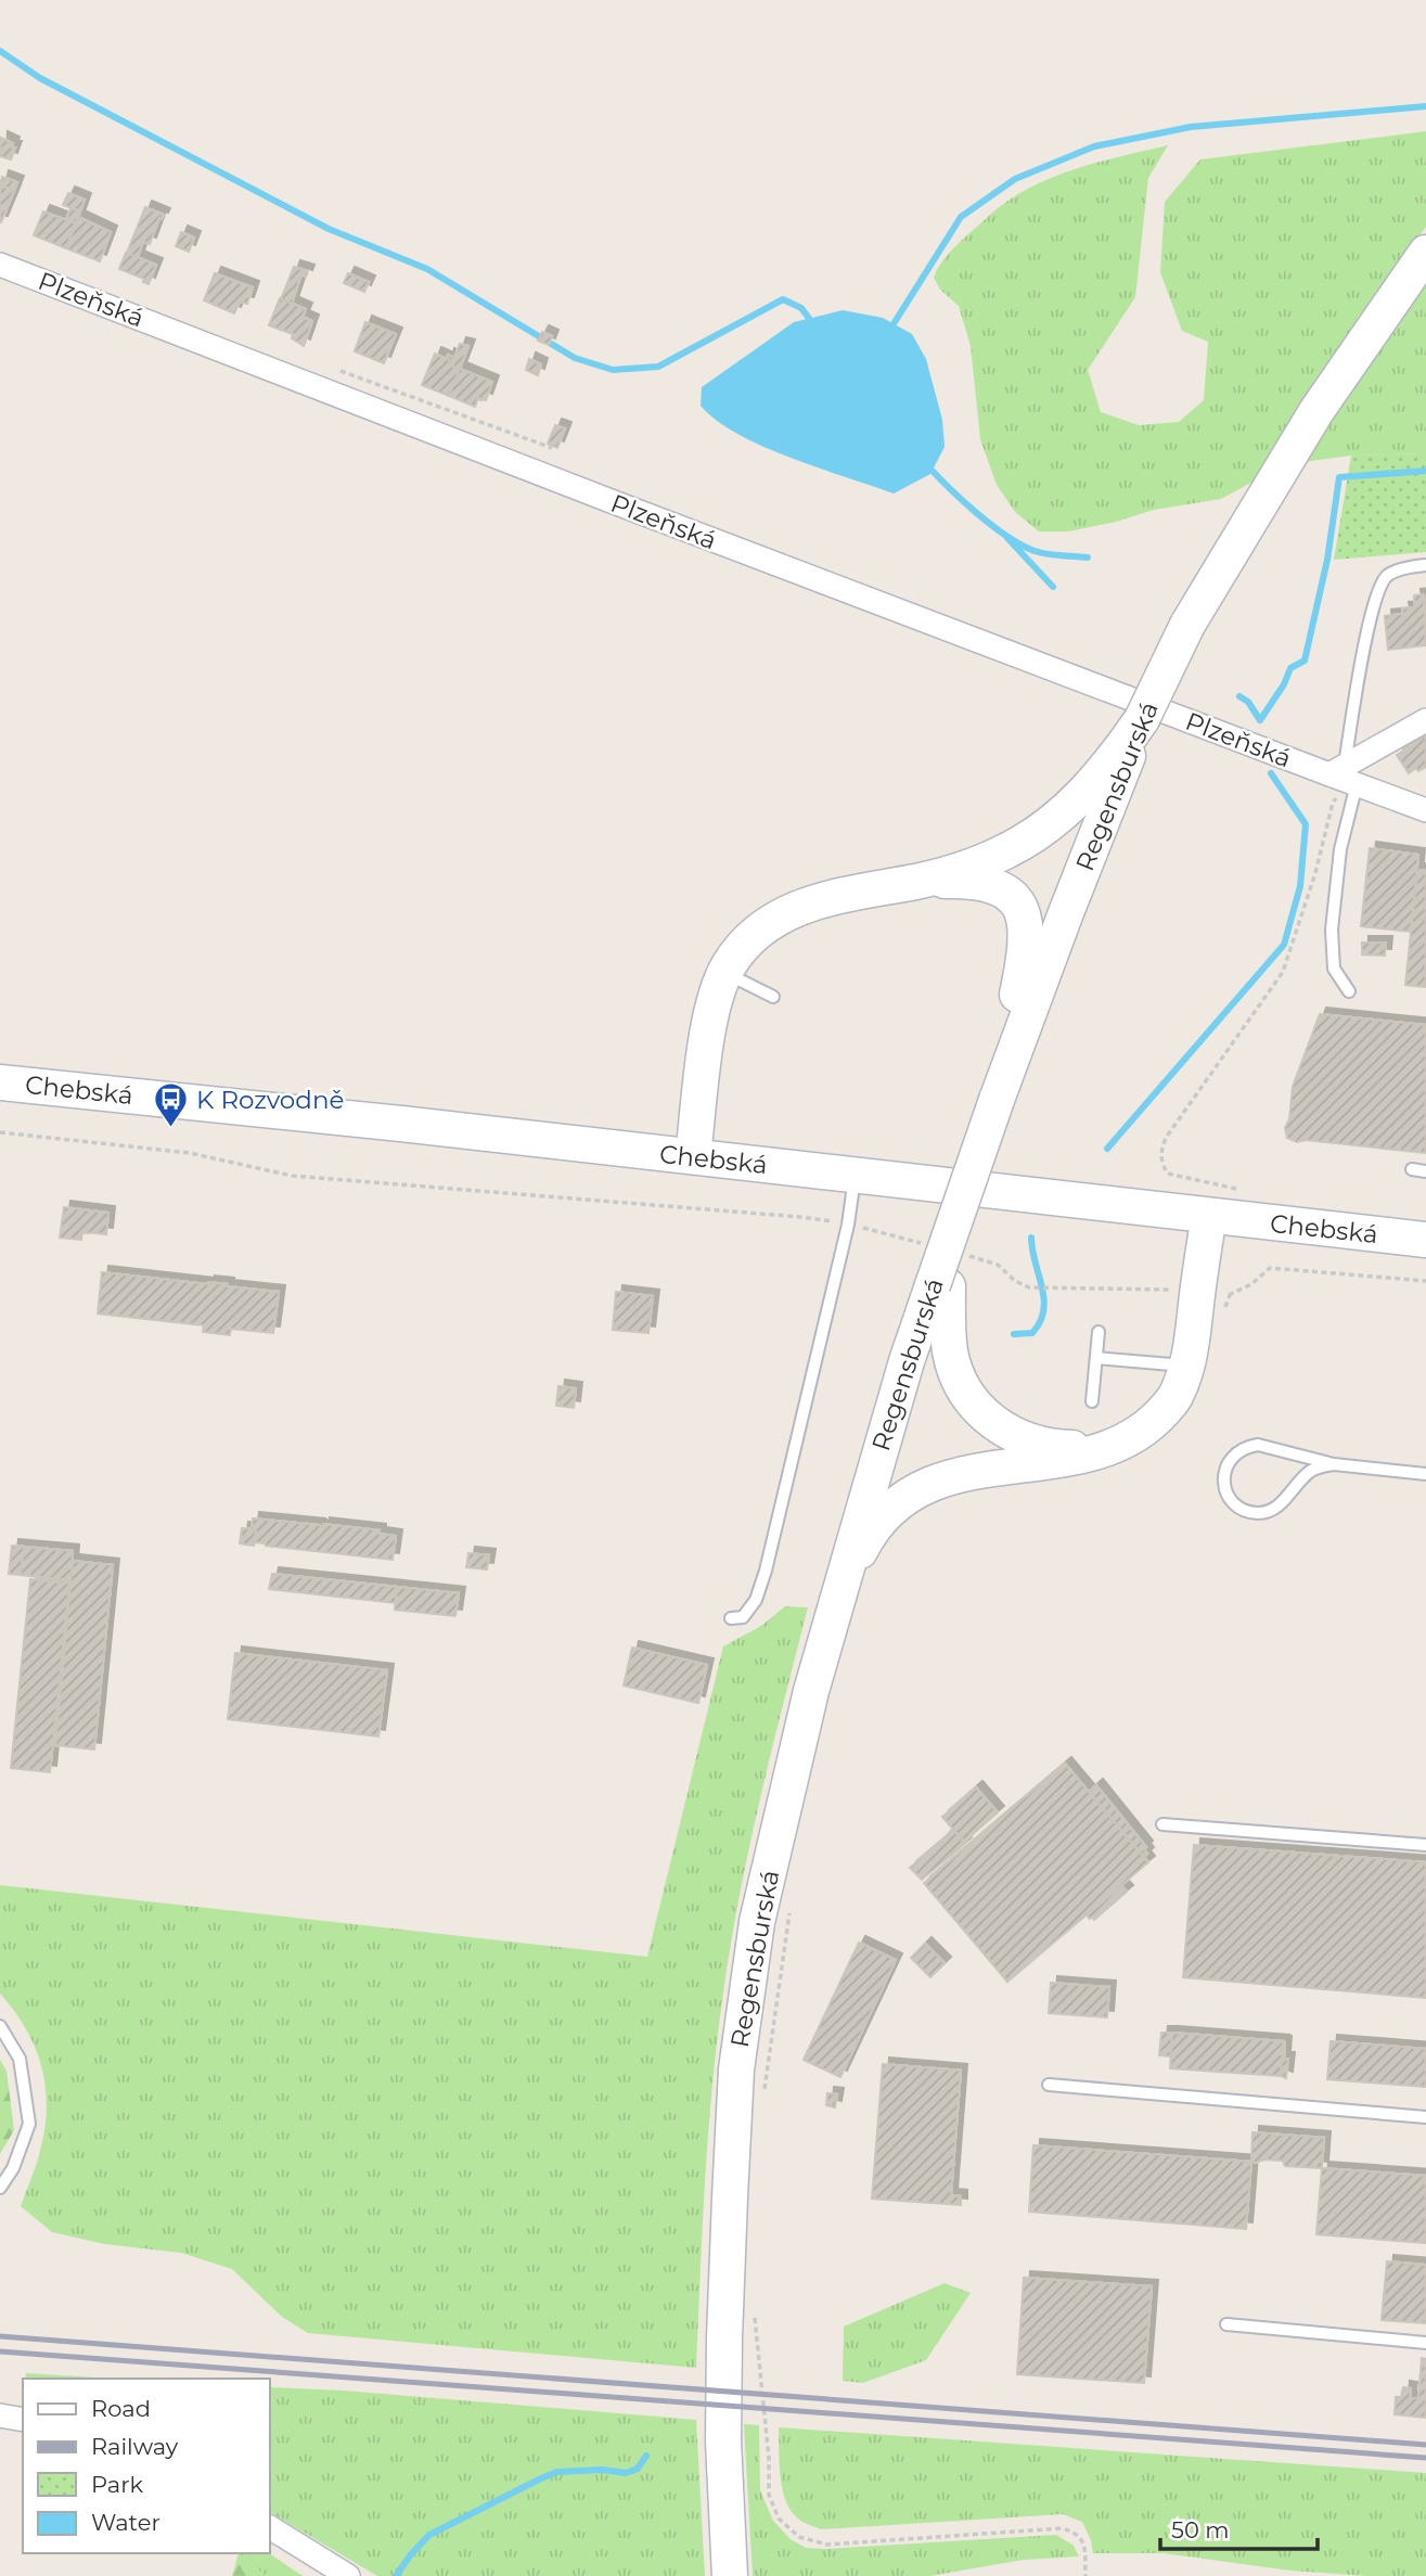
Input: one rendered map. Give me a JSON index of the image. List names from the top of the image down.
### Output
{
  "streets": {
    "main road": ["Regensburská", "Chebská"],
    "street": ["Plzeňská"]
  },
  "places": {
    "bus stop": ["K Rozvodně"]
  },
  "legend": [
    "Road",
    "Railway",
    "Park",
    "Water"
  ],
  "scale_bar": "50 m"
}
